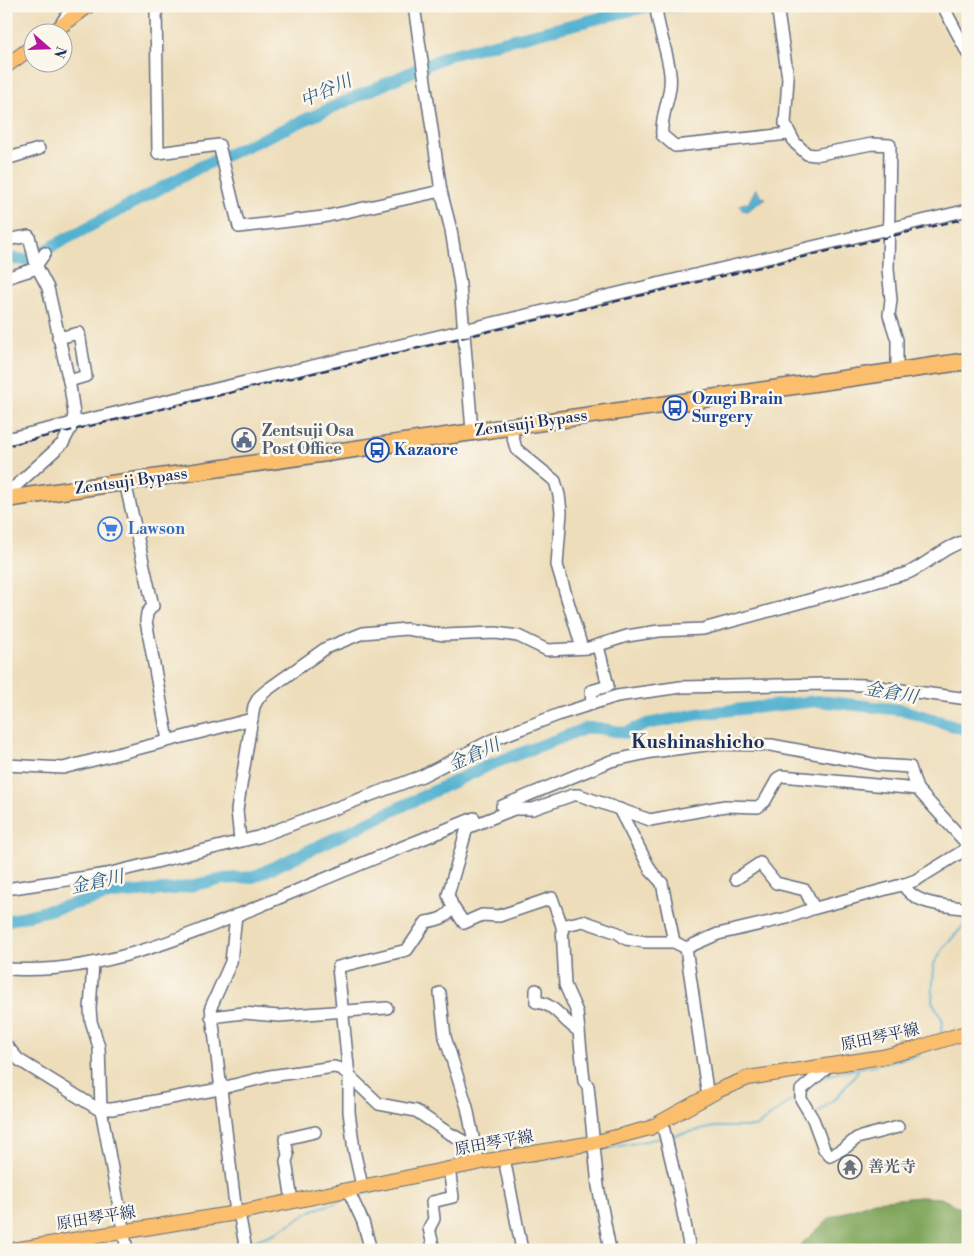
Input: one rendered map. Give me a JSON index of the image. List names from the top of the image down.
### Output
{
  "streets": {
    "highway": ["Zentsuji Bypass"],
    "main road": ["原田琴平線"]
  },
  "districts": ["Kushinashicho"],
  "water": ["中谷川", "金倉川"],
  "places": {
    "bus stop": ["Ozugi Brain Surgery", "Kazaore"],
    "public building": ["Zentsuji Osa Post Office"],
    "supermarket": ["Lawson"],
    "temple": ["善光寺"]
  },
  "north": "right"
}
